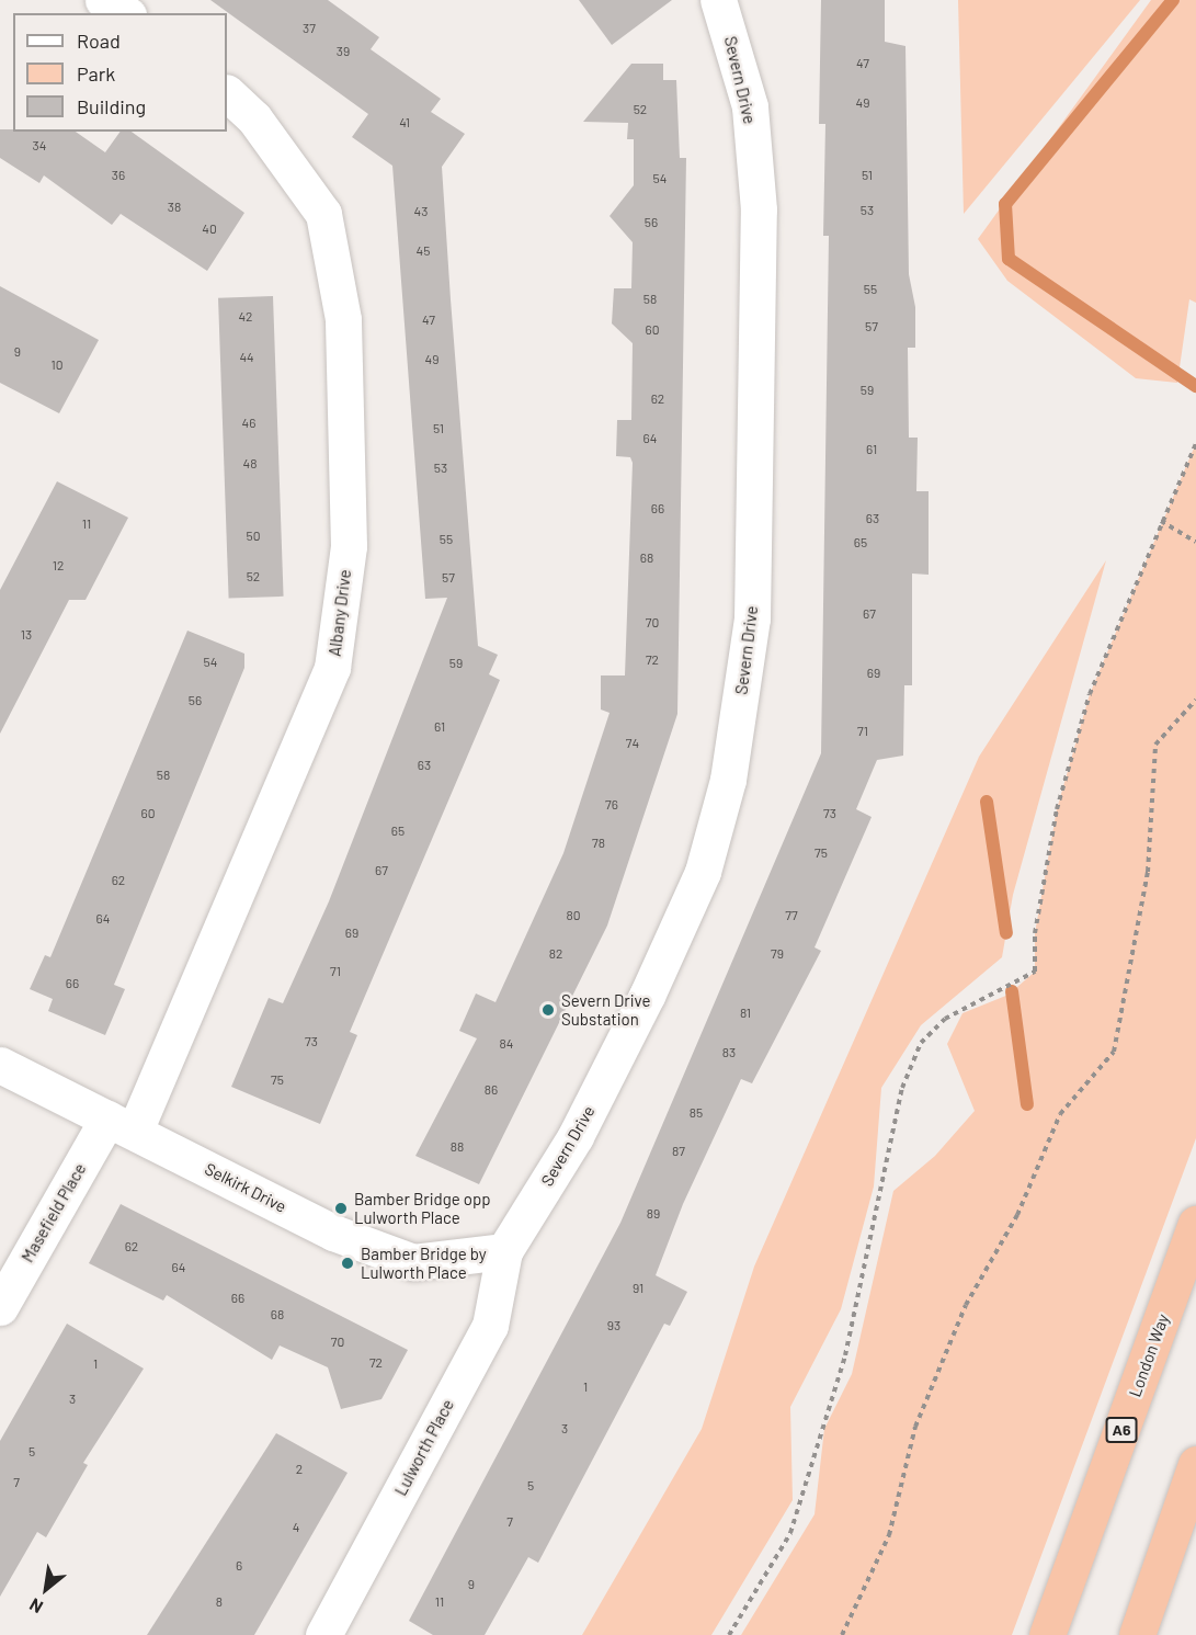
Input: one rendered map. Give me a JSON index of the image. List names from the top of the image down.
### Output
{
  "streets": {
    "highway": ["London Way", "A6"],
    "street": [
      "Severn Drive",
      "Albany Drive",
      "Selkirk Drive",
      "Masefield Place",
      "Lulworth Place"
    ]
  },
  "crossings": [
    ["Severn Drive", "Selkirk Drive"],
    ["Severn Drive", "Lulworth Place"],
    ["Albany Drive", "Selkirk Drive"],
    ["Albany Drive", "Masefield Place"],
    ["Selkirk Drive", "Masefield Place"],
    ["Selkirk Drive", "Lulworth Place"]
  ],
  "places": ["Severn Drive Substation", "Bamber Bridge opp Lulworth Place", "Bamber Bridge by Lulworth Place"],
  "house_numbers": [
    "37",
    "39",
    "47",
    "49",
    "52",
    "41",
    "34",
    "36",
    "51",
    "54",
    "38",
    "53",
    "43",
    "56",
    "40",
    "45",
    "55",
    "58",
    "42",
    "47",
    "57",
    "60",
    "9",
    "44",
    "49",
    "10",
    "59",
    "62",
    "46",
    "51",
    "64",
    "61",
    "48",
    "53",
    "66",
    "63",
    "11",
    "50",
    "55",
    "65",
    "68",
    "12",
    "52",
    "57",
    "67",
    "70",
    "13",
    "72",
    "54",
    "59",
    "69",
    "56",
    "61",
    "71",
    "74",
    "63",
    "58",
    "76",
    "60",
    "73",
    "65",
    "78",
    "75",
    "67",
    "62",
    "80",
    "77",
    "64",
    "69",
    "82",
    "79",
    "71",
    "66",
    "81",
    "73",
    "84",
    "83",
    "75",
    "86",
    "85",
    "88",
    "87",
    "89",
    "62",
    "64",
    "91",
    "66",
    "68",
    "93",
    "70",
    "72",
    "1",
    "1",
    "3",
    "3",
    "5",
    "2",
    "7",
    "5",
    "7",
    "4",
    "6",
    "9",
    "8",
    "11"
  ],
  "legend": ["Road", "Park", "Building"],
  "north": "bottom left"
}
